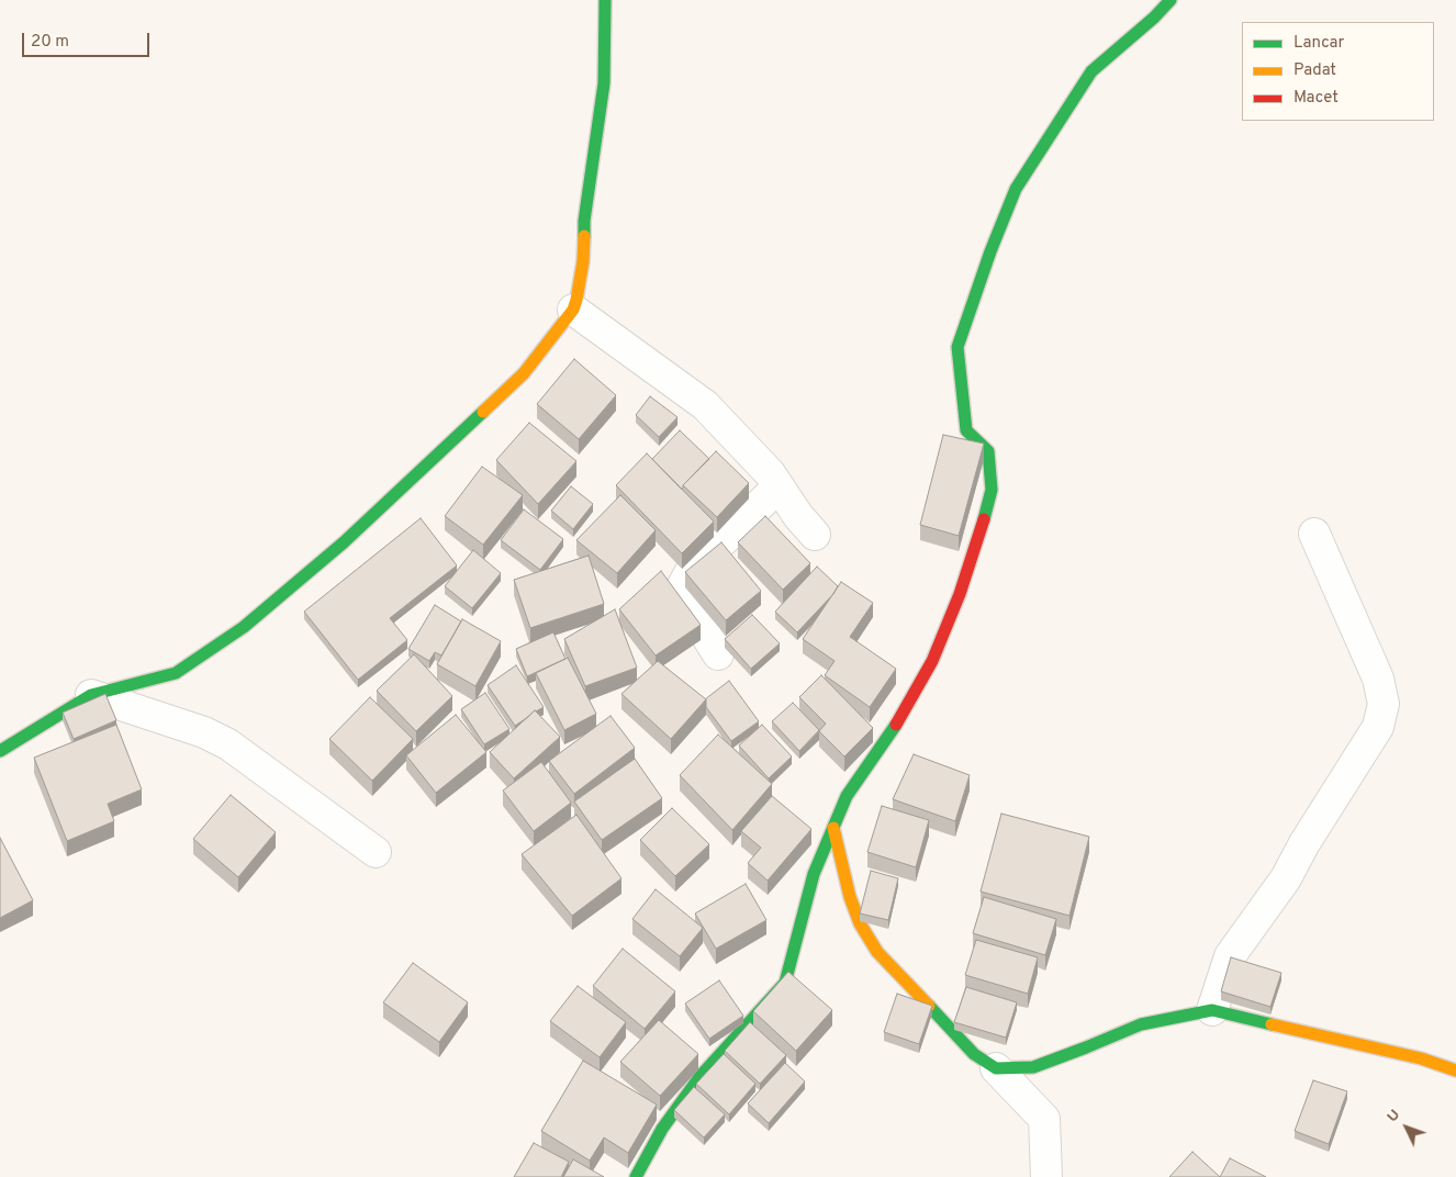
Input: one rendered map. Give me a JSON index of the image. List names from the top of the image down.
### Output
{
  "legend": ["Lancar", "Padat", "Macet"],
  "scale_bar": "20 m",
  "north": "top left"
}
